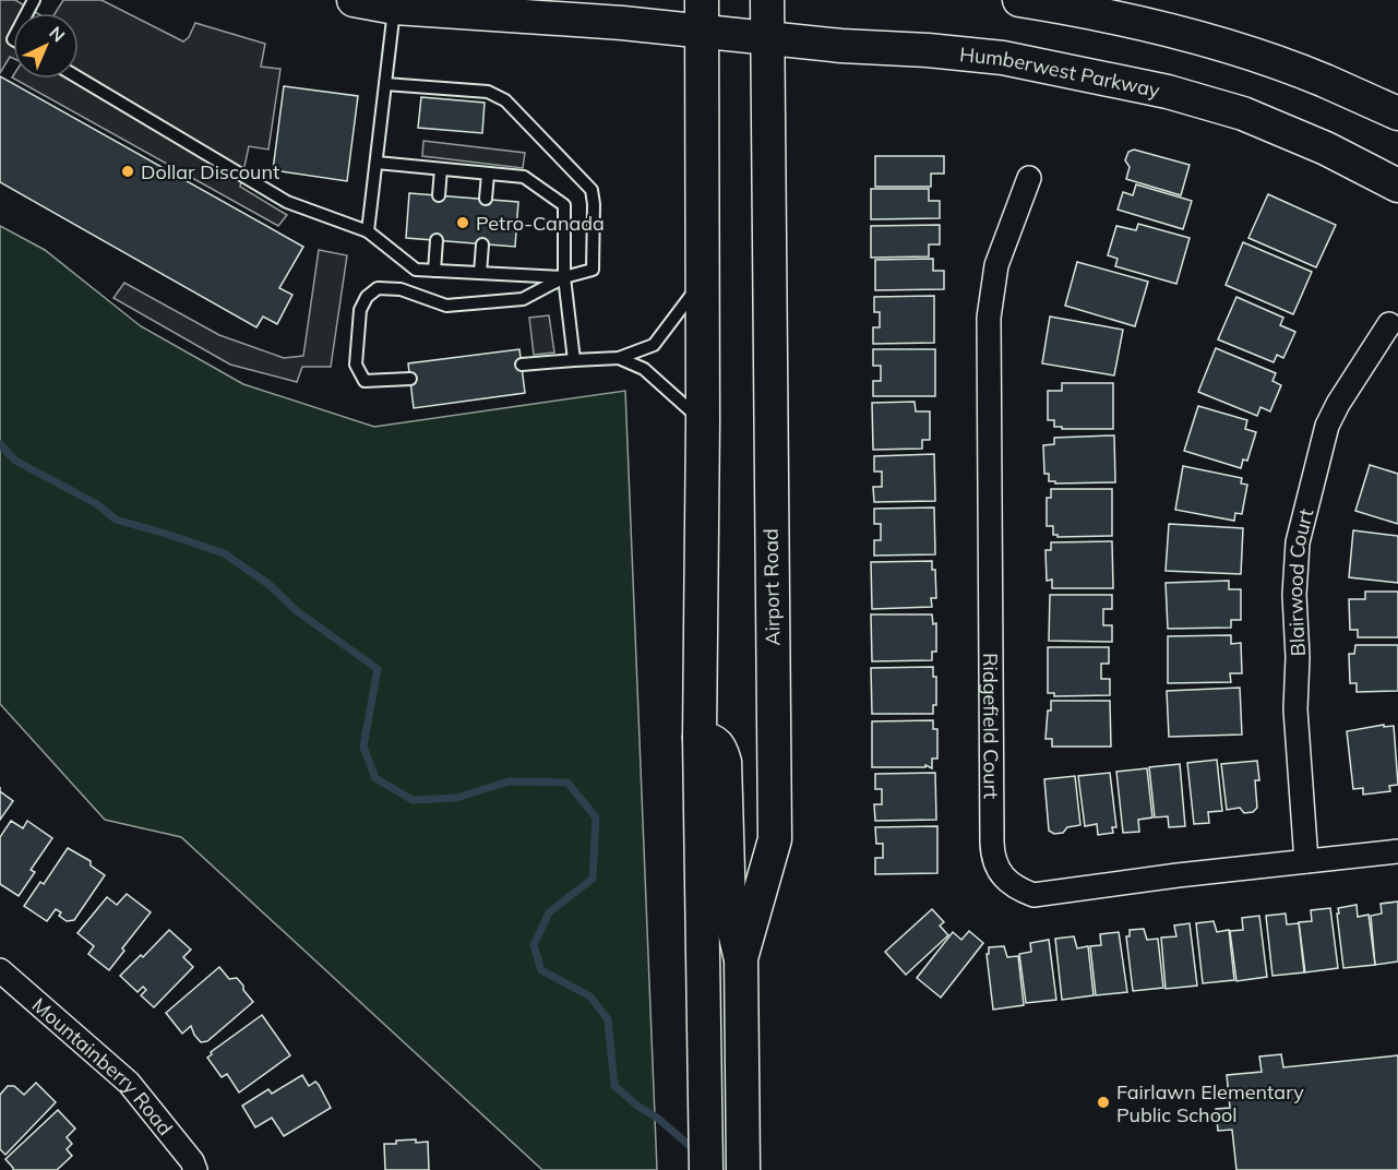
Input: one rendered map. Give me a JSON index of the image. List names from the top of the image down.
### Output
{
  "streets": {
    "main road": ["Humberwest Parkway", "Airport Road"],
    "street": ["Blairwood Court", "Ridgefield Court", "Mountainberry Road"]
  },
  "crossings": [
    ["Humberwest Parkway", "Airport Road"],
    ["Blairwood Court", "Ridgefield Court"]
  ],
  "places": ["Dollar Discount", "Petro-Canada", "Fairlawn Elementary Public School"],
  "north": "top right"
}
